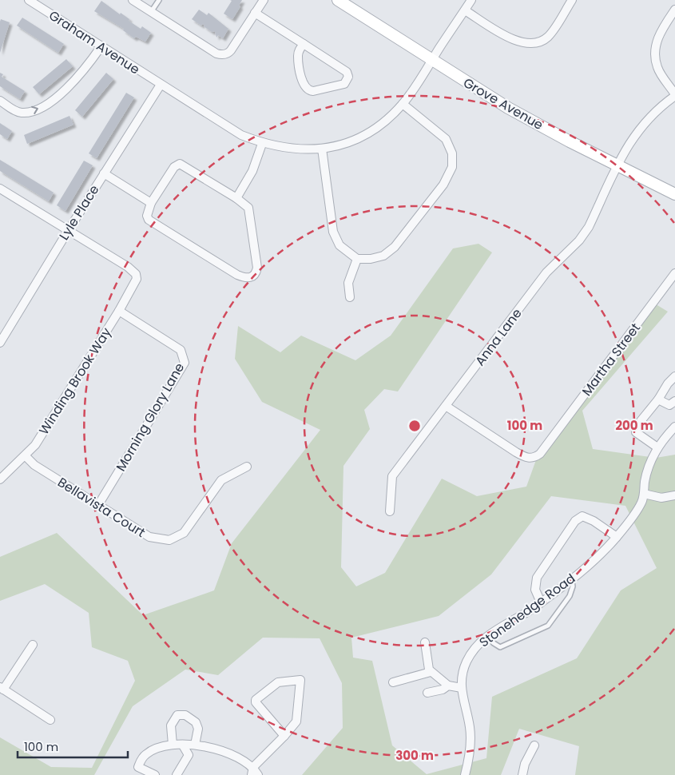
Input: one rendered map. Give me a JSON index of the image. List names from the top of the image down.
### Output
{
  "streets": {
    "street": [
      "Graham Avenue",
      "Grove Avenue",
      "Lyle Place",
      "Anna Lane",
      "Martha Street",
      "Winding Brook Way",
      "Morning Glory Lane",
      "Bellavista Court",
      "Stonehedge Road"
    ]
  },
  "crossings": [
    ["Graham Avenue", "Grove Avenue"],
    ["Graham Avenue", "Lyle Place"],
    ["Grove Avenue", "Anna Lane"],
    ["Lyle Place", "Winding Brook Way"],
    ["Anna Lane", "Martha Street"],
    ["Winding Brook Way", "Morning Glory Lane"],
    ["Winding Brook Way", "Bellavista Court"],
    ["Morning Glory Lane", "Bellavista Court"]
  ],
  "scale_bar": "100 m",
  "rings": ["100 m", "200 m", "300 m"]
}
